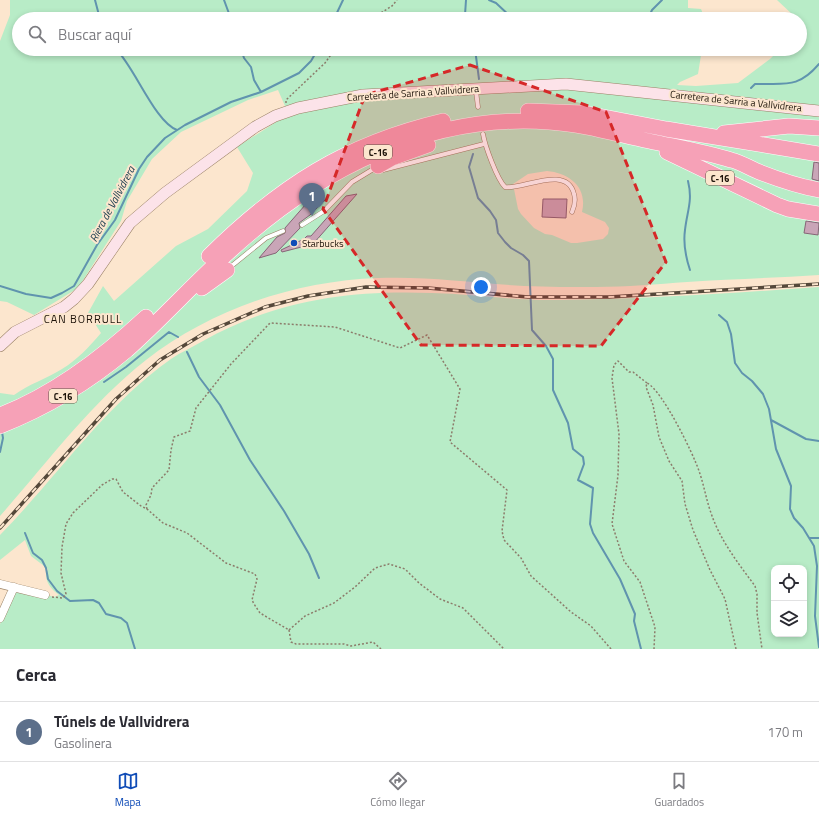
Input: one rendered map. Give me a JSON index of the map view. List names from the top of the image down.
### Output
{
  "streets": {
    "highway": ["C-16"],
    "main road": ["Carretera de Sarria a Vallvidrera"]
  },
  "districts": ["CAN BORRULL"],
  "water": ["Riera de Vallvidrera"],
  "places": ["Starbucks"],
  "page": {
    "search": "Buscar aquí",
    "pins": "1",
    "heading": "Cerca",
    "list": [
      {
        "mark": "1",
        "name": "Túnels de Vallvidrera",
        "note": "Gasolinera",
        "value": "170 m"
      }
    ],
    "nav": ["Mapa", "Cómo llegar", "Guardados"]
  }
}
